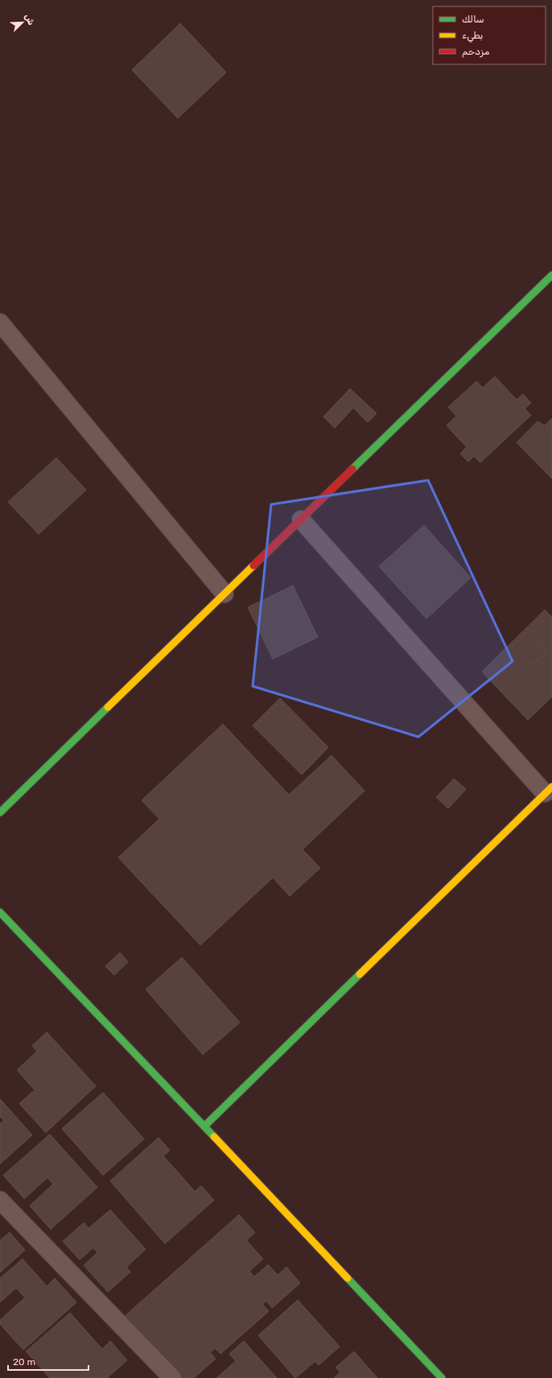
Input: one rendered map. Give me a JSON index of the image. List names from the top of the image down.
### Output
{
  "legend": ["سالك", "بطيء", "مزدحم"],
  "scale_bar": "20 m",
  "north": "top right"
}
